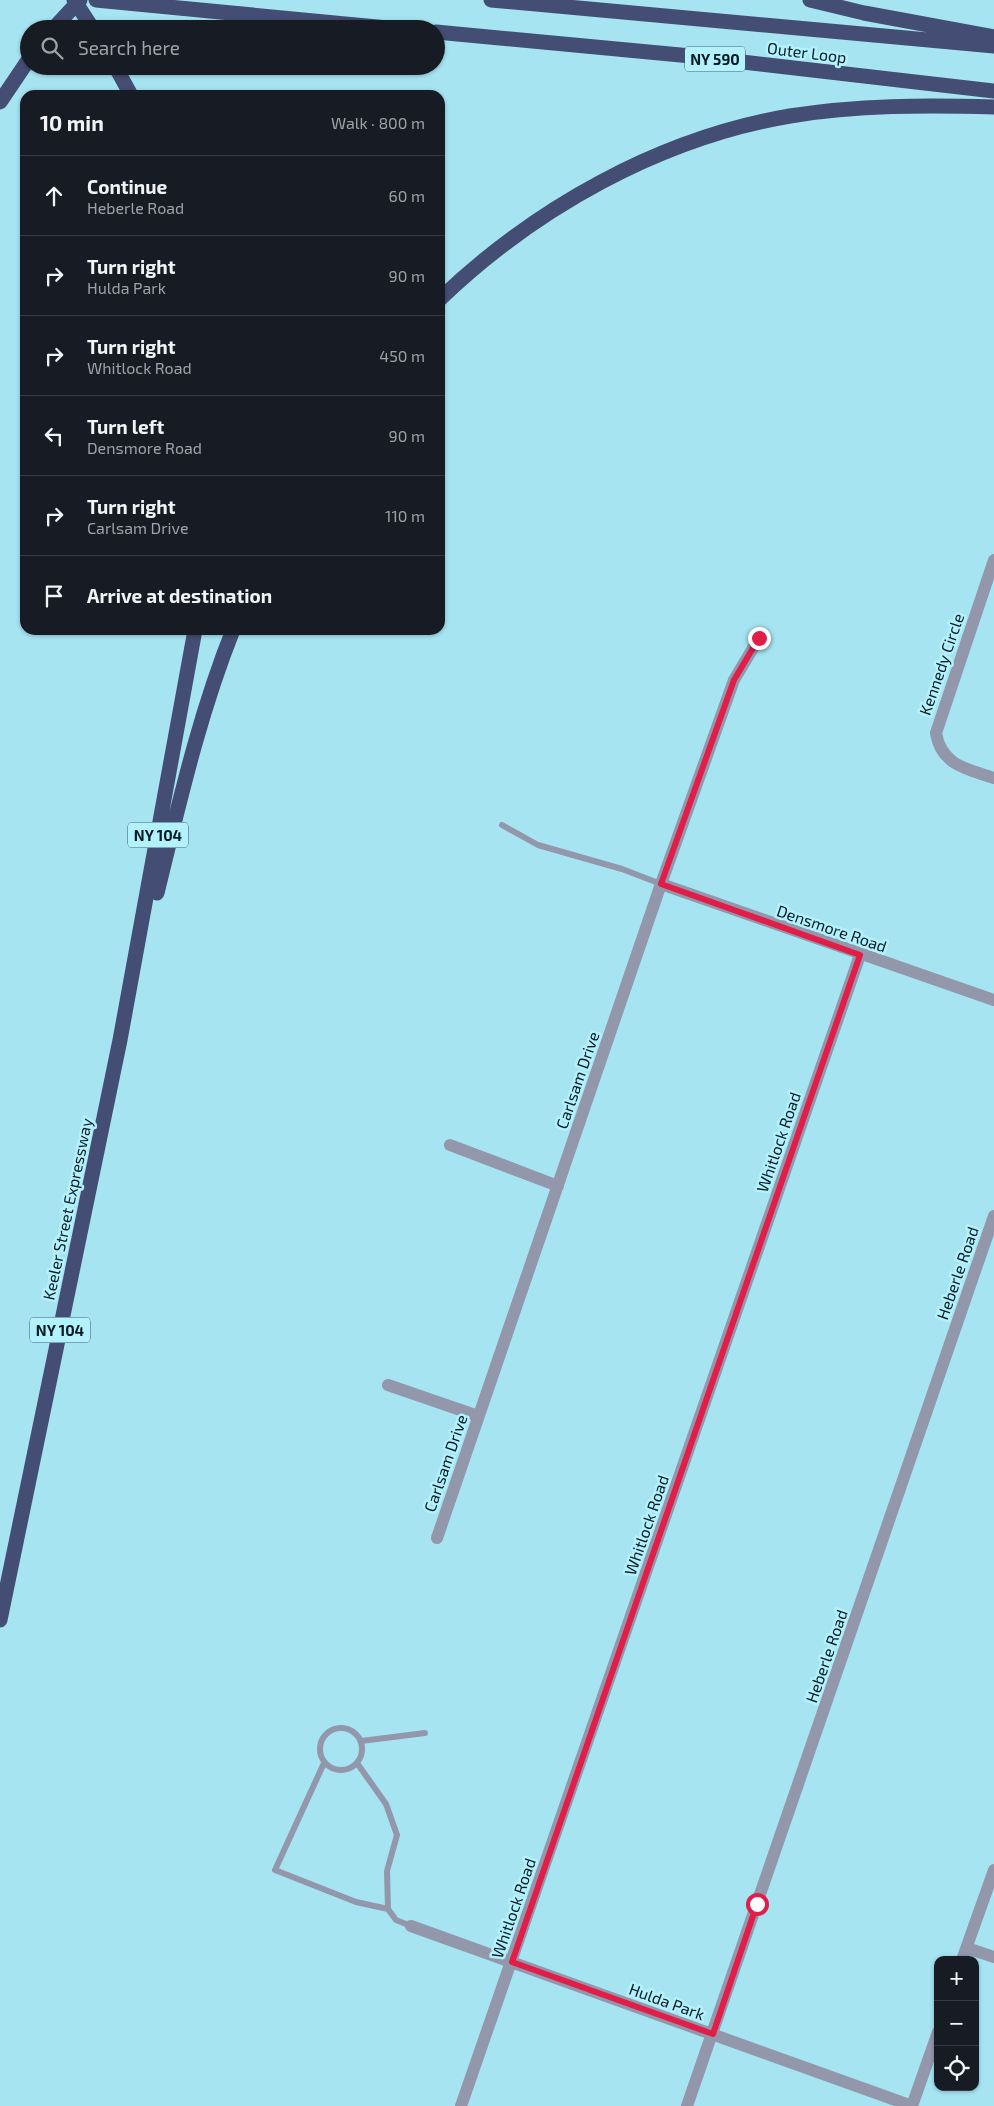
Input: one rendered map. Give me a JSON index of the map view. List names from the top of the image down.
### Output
{
  "streets": {
    "highway": [
      "Outer Loop",
      "NY 590",
      "NY 104",
      "Keeler Street Expressway"
    ],
    "street": [
      "Kennedy Circle",
      "Densmore Road",
      "Carlsam Drive",
      "Whitlock Road",
      "Heberle Road",
      "Hulda Park"
    ]
  },
  "crossings": [
    ["NY 104", "Keeler Street Expressway"],
    ["Densmore Road", "Carlsam Drive"],
    ["Densmore Road", "Whitlock Road"],
    ["Whitlock Road", "Hulda Park"],
    ["Heberle Road", "Hulda Park"]
  ],
  "page": {
    "search": "Search here",
    "heading": ["10 min", "Walk · 800 m"],
    "list": [
      ["Continue", "Heberle Road", "60 m"],
      ["Turn right", "Hulda Park", "90 m"],
      ["Turn right", "Whitlock Road", "450 m"],
      ["Turn left", "Densmore Road", "90 m"],
      ["Turn right", "Carlsam Drive", "110 m"],
      "Arrive at destination"
    ],
    "map_buttons": ["+", "−"]
  }
}
